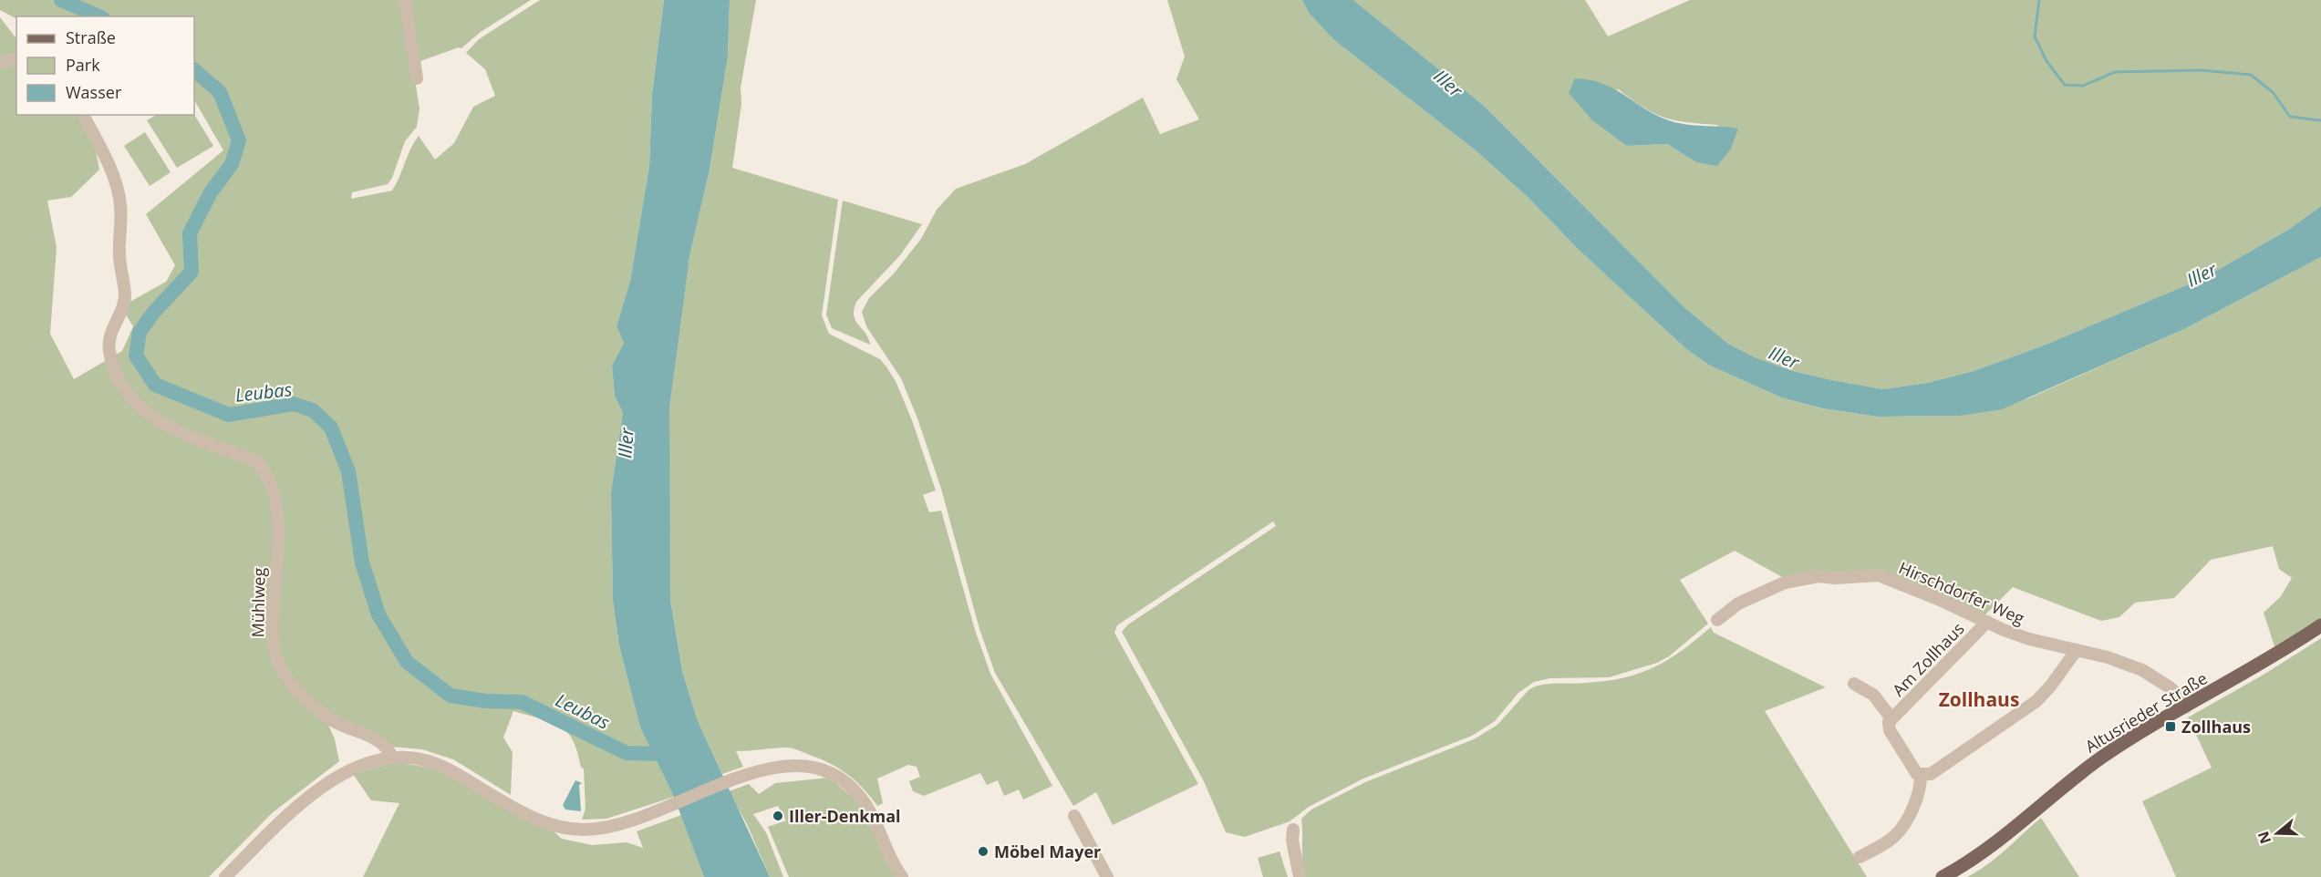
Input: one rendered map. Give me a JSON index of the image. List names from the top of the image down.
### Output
{
  "streets": {
    "main road": ["Altusrieder Straße"],
    "street": ["Hirschdorfer Weg", "Mühlweg", "Am Zollhaus"]
  },
  "crossings": [
    ["Hirschdorfer Weg", "Am Zollhaus"],
    ["Hirschdorfer Weg", "Altusrieder Straße"]
  ],
  "districts": ["Zollhaus"],
  "water": ["Iller", "Leubas"],
  "places": {
    "transit": ["Zollhaus"],
    "other": ["Iller-Denkmal", "Möbel Mayer"]
  },
  "legend": ["Straße", "Park", "Wasser"],
  "north": "left"
}
